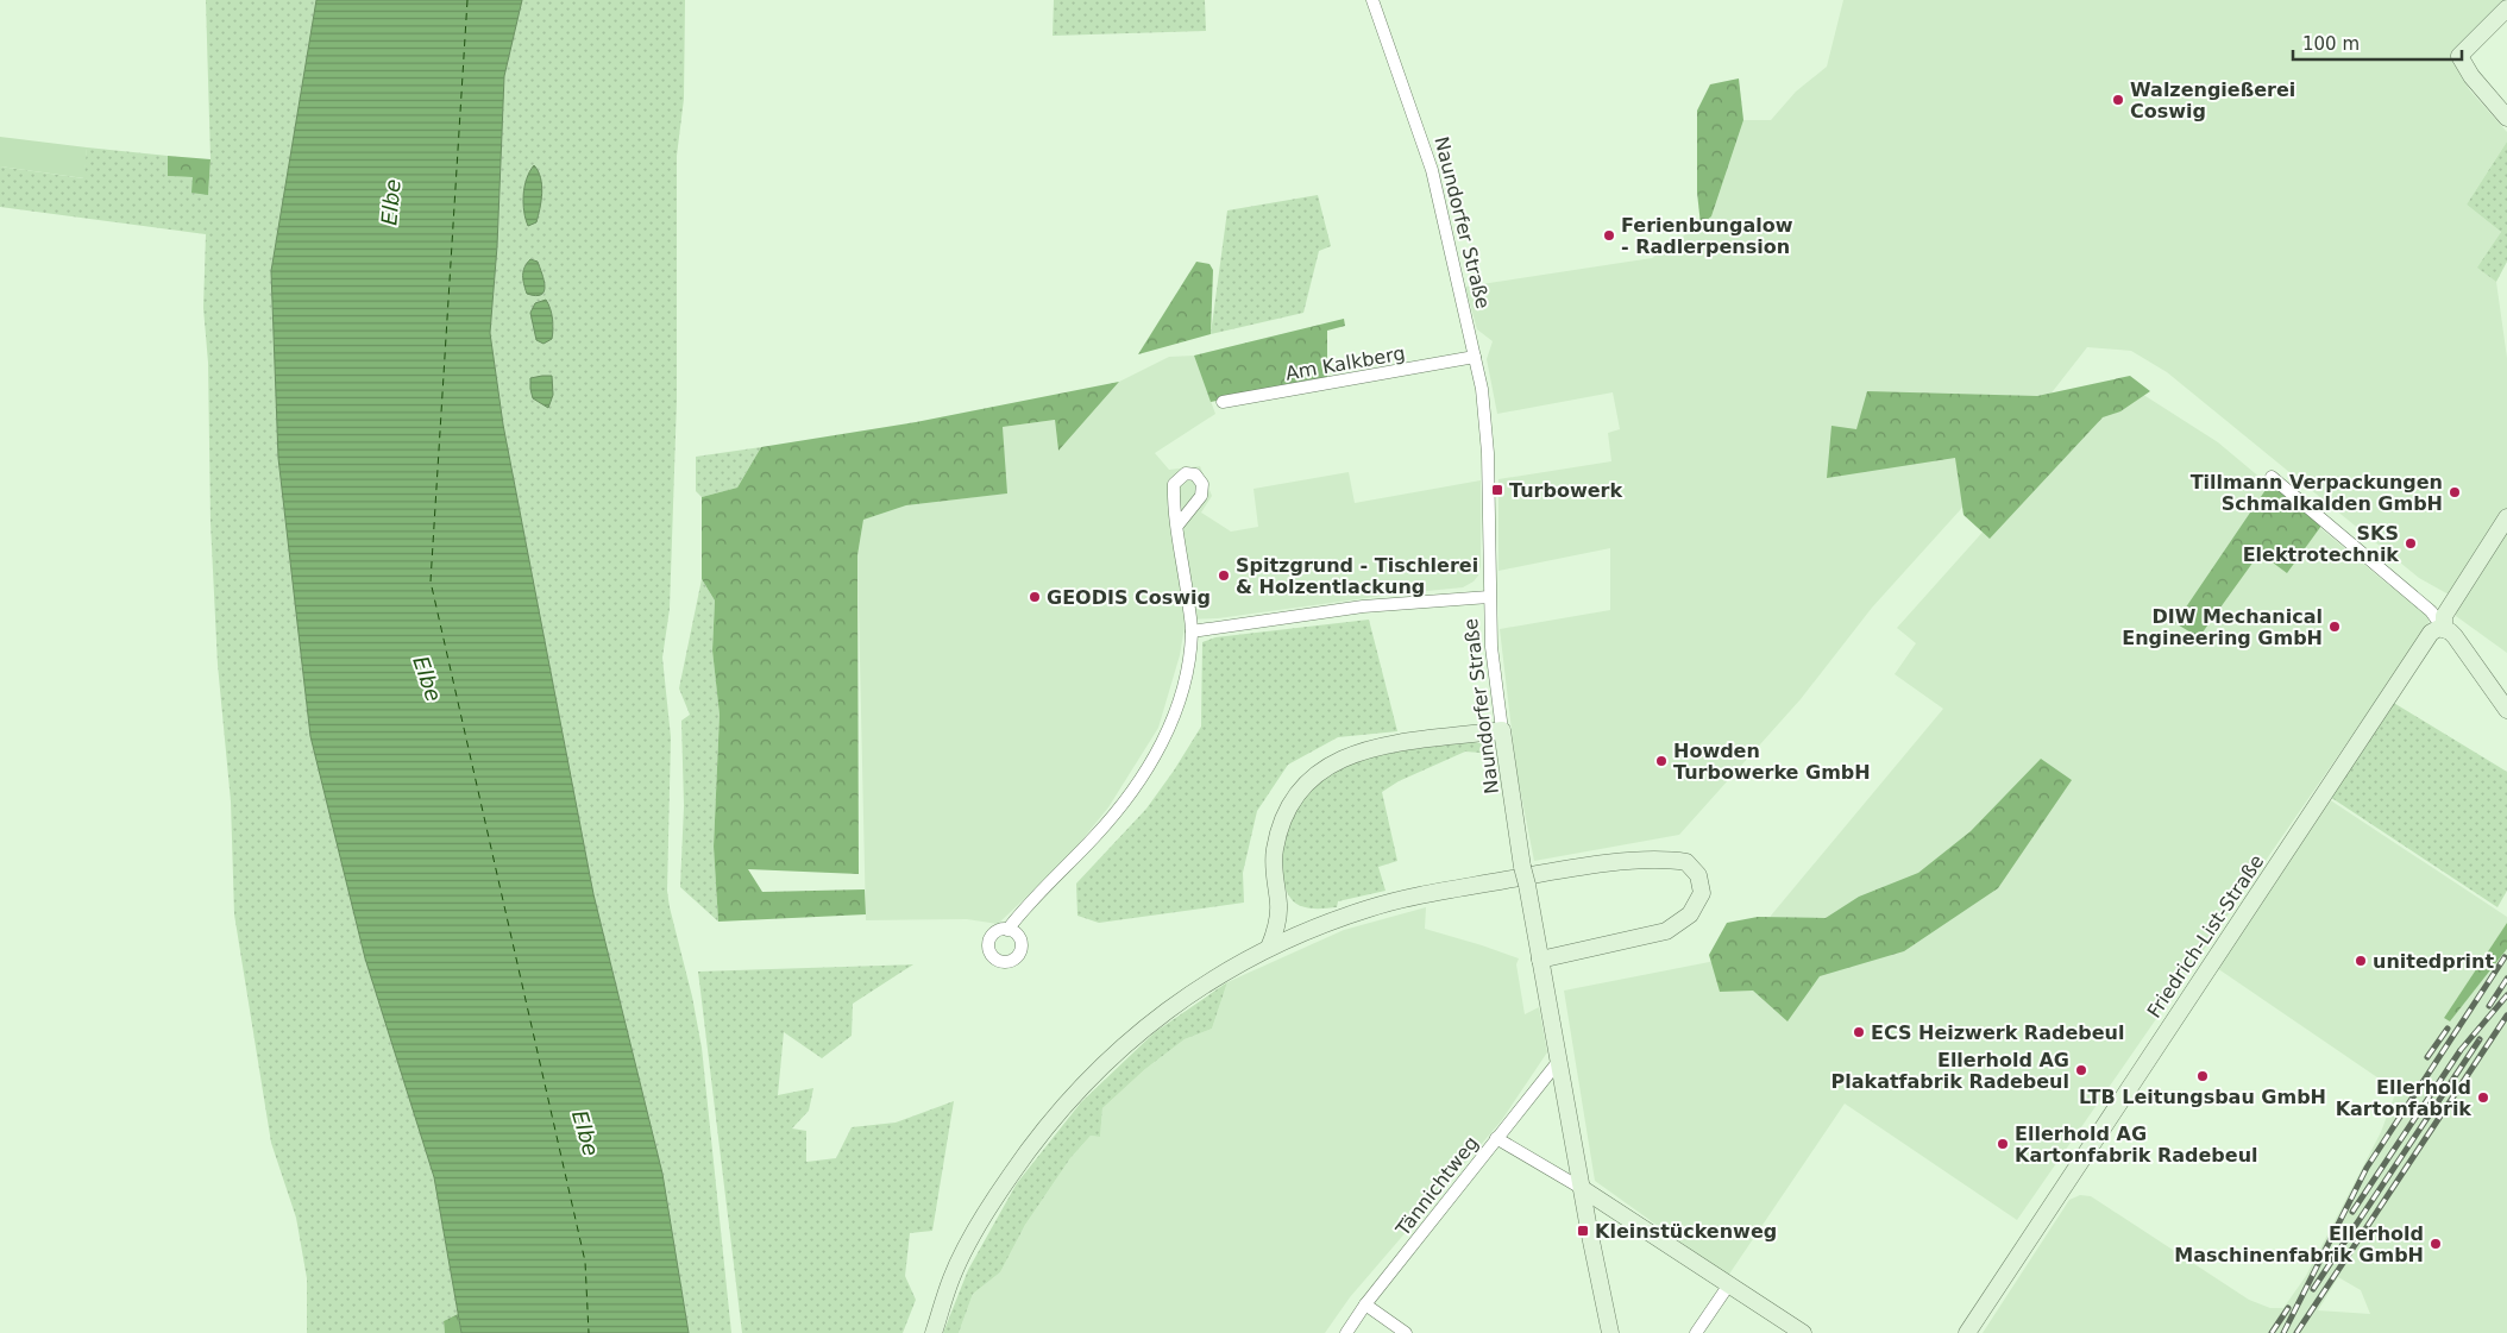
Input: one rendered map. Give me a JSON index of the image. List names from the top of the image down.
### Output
{
  "streets": {
    "street": [
      "Naundorfer Straße",
      "Am Kalkberg",
      "Friedrich-List-Straße",
      "Tännichtweg"
    ]
  },
  "crossings": [
    ["Naundorfer Straße", "Am Kalkberg"],
    ["Naundorfer Straße", "Tännichtweg"]
  ],
  "water": ["Elbe"],
  "places": {
    "other": [
      "Walzengießerei Coswig",
      "Ferienbungalow - Radlerpension",
      "Tillmann Verpackungen Schmalkalden GmbH",
      "SKS Elektrotechnik",
      "Spitzgrund - Tischlerei & Holzentlackung",
      "GEODIS Coswig",
      "DIW Mechanical Engineering GmbH",
      "Howden Turbowerke GmbH",
      "unitedprint",
      "ECS Heizwerk Radebeul",
      "Ellerhold AG Plakatfabrik Radebeul",
      "LTB Leitungsbau GmbH",
      "Ellerhold Kartonfabrik",
      "Ellerhold AG Kartonfabrik Radebeul",
      "Ellerhold Maschinenfabrik GmbH"
    ],
    "transit": ["Turbowerk", "Kleinstückenweg"]
  },
  "scale_bar": "100 m"
}
